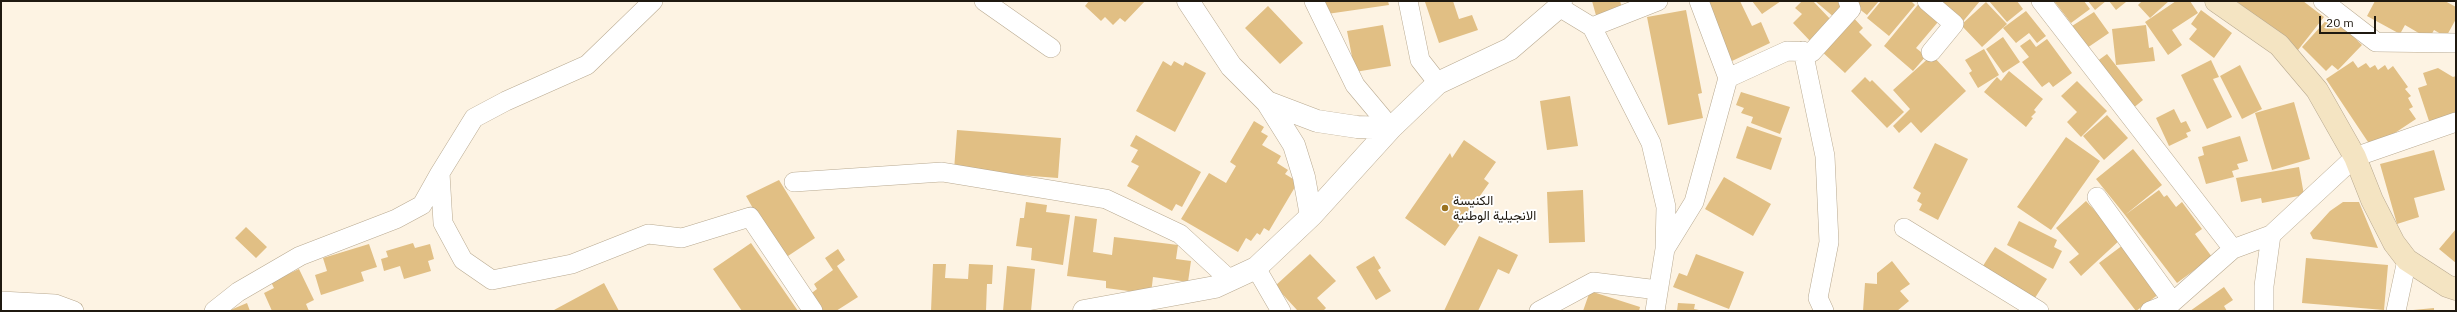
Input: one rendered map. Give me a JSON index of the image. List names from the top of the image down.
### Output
{
  "places": ["الكنيسة الانجيلية الوطنية"],
  "scale_bar": "20 m"
}
